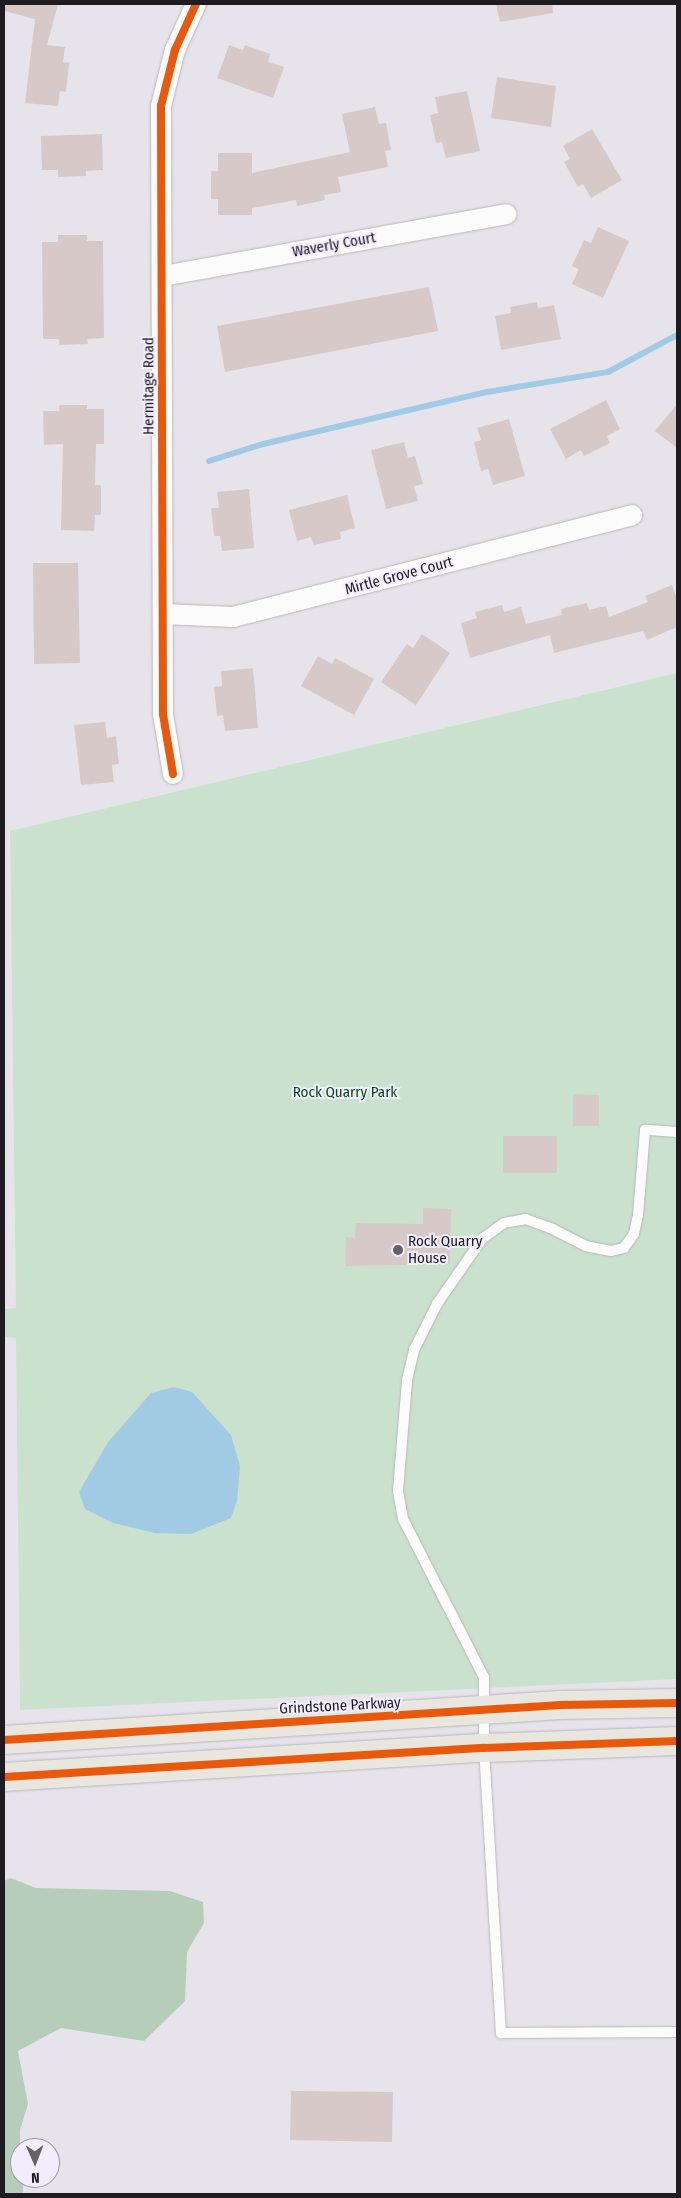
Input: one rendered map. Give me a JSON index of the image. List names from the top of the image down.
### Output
{
  "streets": {
    "main road": ["Grindstone Parkway"],
    "street": ["Waverly Court", "Hermitage Road", "Mirtle Grove Court"]
  },
  "crossings": [
    ["Waverly Court", "Hermitage Road"],
    ["Hermitage Road", "Mirtle Grove Court"]
  ],
  "parks": ["Rock Quarry Park"],
  "places": ["Rock Quarry House"],
  "north": "bottom"
}
